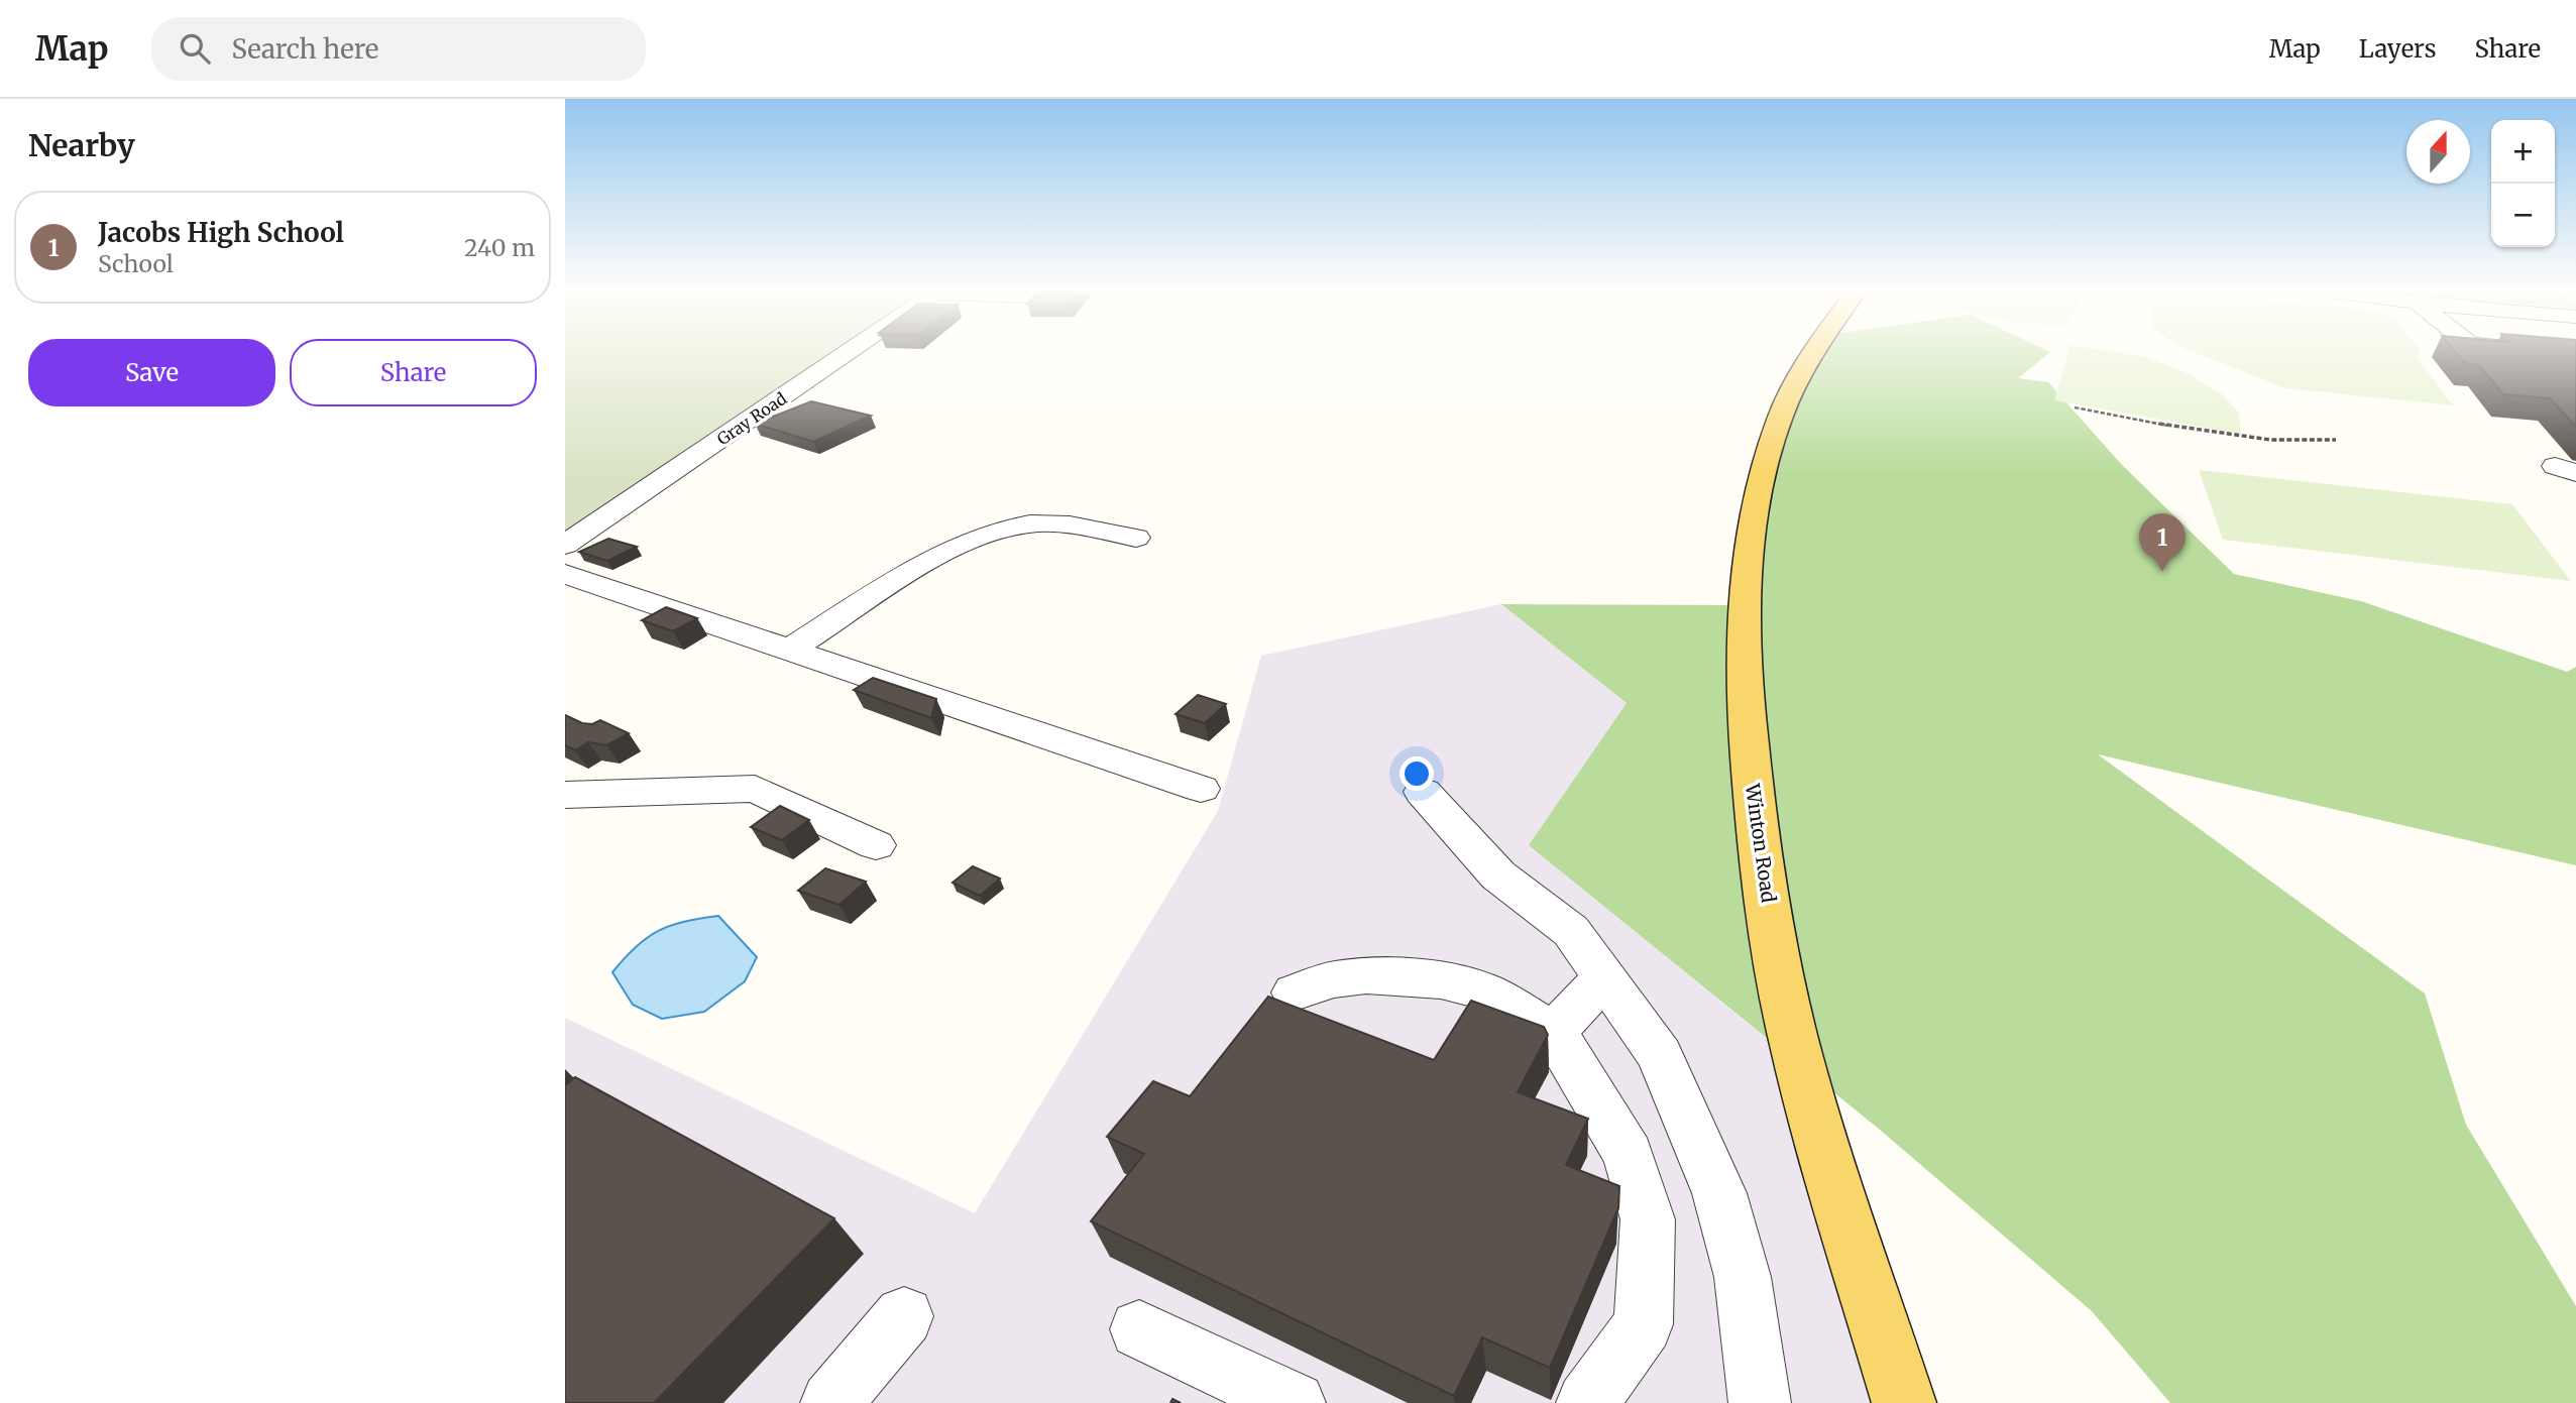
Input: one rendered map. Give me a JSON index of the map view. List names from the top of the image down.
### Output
{
  "streets": {
    "main road": ["Winton Road"],
    "street": ["Gray Road"]
  },
  "north": "top",
  "page": {
    "header": "Map",
    "search": "Search here",
    "nav": ["Map", "Layers", "Share"],
    "heading": "Nearby",
    "map_buttons": ["+", "−"],
    "list": [
      {
        "mark": "1",
        "name": "Jacobs High School",
        "note": "School",
        "value": "240 m"
      }
    ],
    "buttons": ["Save", "Share"],
    "pins": "1"
  }
}
